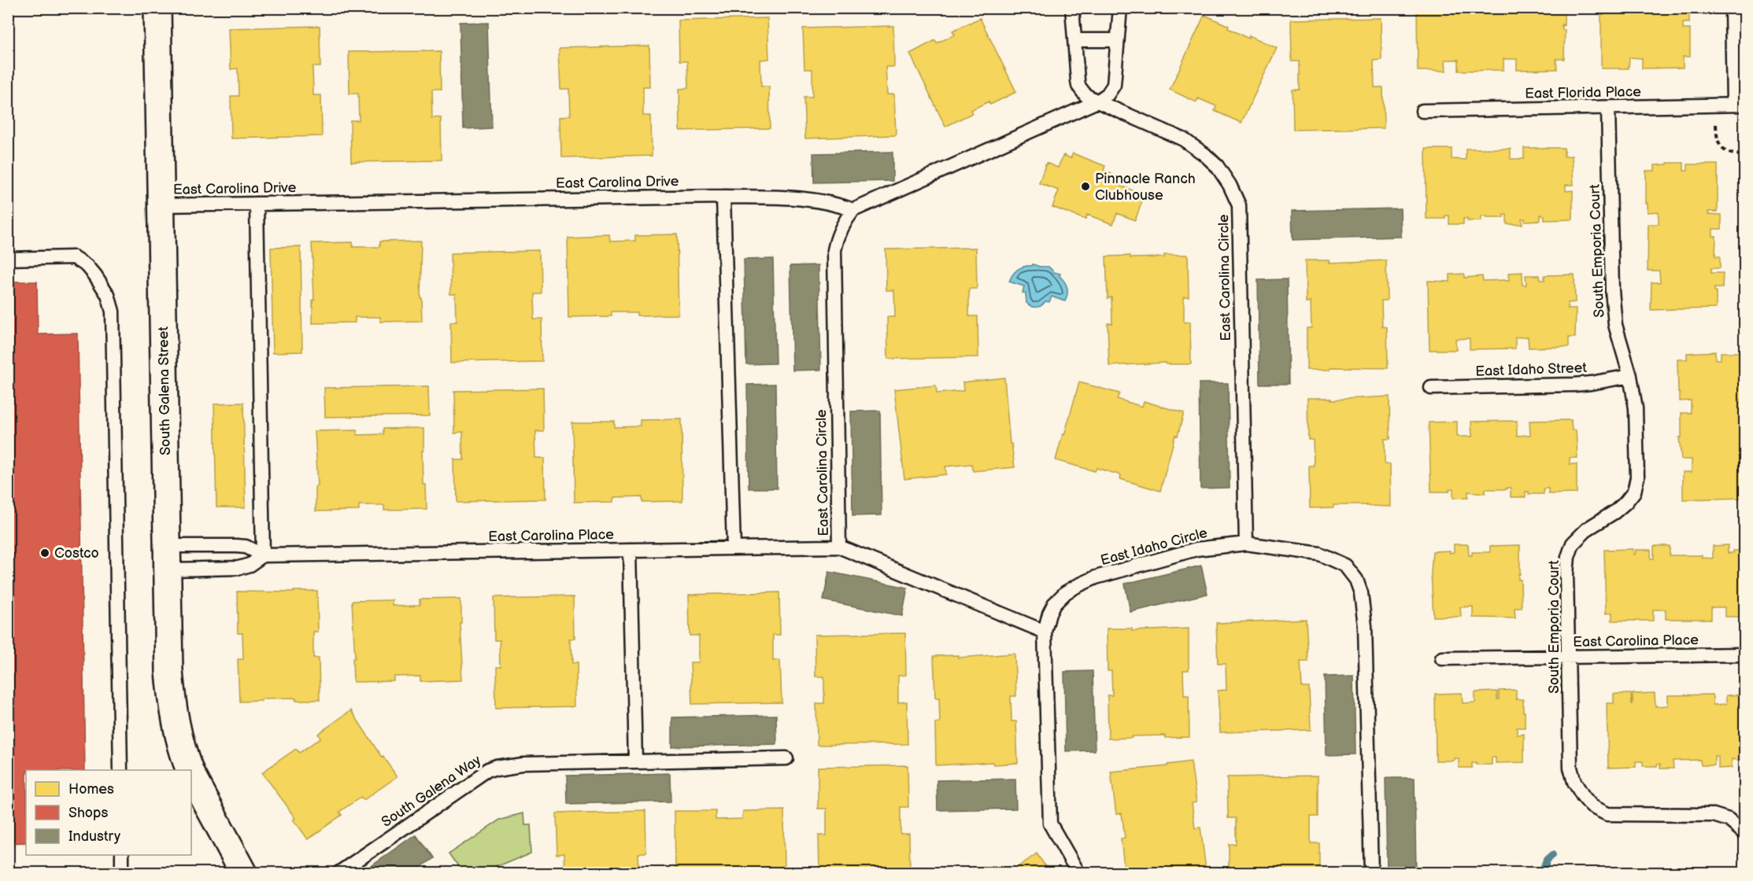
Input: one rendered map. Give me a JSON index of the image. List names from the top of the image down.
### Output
{
  "streets": {
    "street": ["South Galena Street"],
    "lane": [
      "East Florida Place",
      "East Carolina Drive",
      "South Emporia Court",
      "East Carolina Circle",
      "East Idaho Street",
      "East Carolina Place",
      "East Idaho Circle",
      "South Galena Way"
    ]
  },
  "crossings": [
    ["East Florida Place", "South Emporia Court"],
    ["East Carolina Drive", "South Galena Street"],
    ["South Emporia Court", "East Idaho Street"],
    ["South Emporia Court", "East Carolina Place"],
    ["East Carolina Circle", "East Carolina Place"],
    ["East Carolina Circle", "East Idaho Circle"],
    ["South Galena Street", "East Carolina Place"]
  ],
  "places": ["Pinnacle Ranch Clubhouse", "Costco"],
  "legend": ["Homes", "Shops", "Industry"]
}
